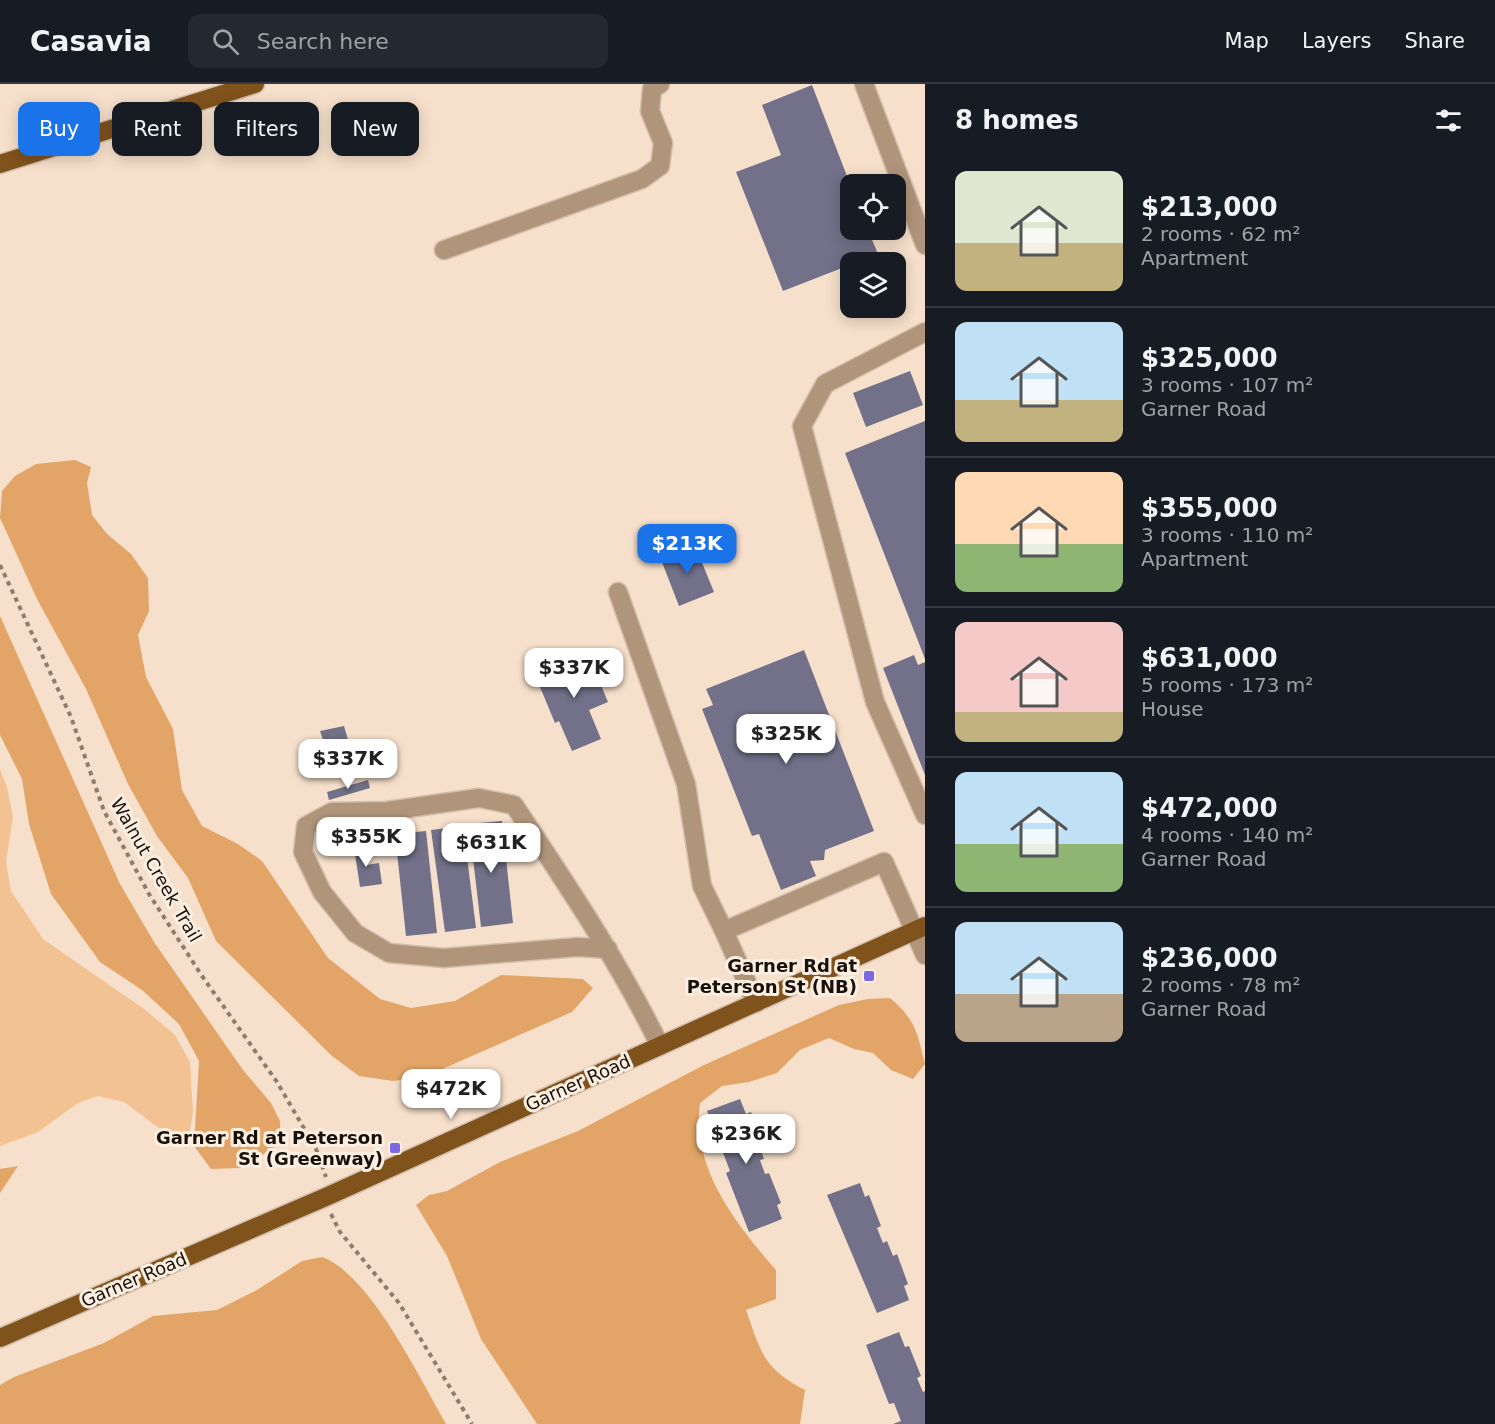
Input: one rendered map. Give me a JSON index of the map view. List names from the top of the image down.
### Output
{
  "streets": {
    "main road": ["Garner Road"],
    "path": ["Walnut Creek Trail"]
  },
  "places": {
    "transit": ["Garner Rd at Peterson St (NB)", "Garner Rd at Peterson St (Greenway)"]
  },
  "page": {
    "header": "Casavia",
    "search": "Search here",
    "nav": ["Map", "Layers", "Share"],
    "heading": "8 homes",
    "chip": [
      "Buy",
      "Rent",
      "Filters",
      "New"
    ],
    "list": [
      {
        "name": "$213,000",
        "note": "2 rooms · 62 m² · Apartment"
      },
      {
        "name": "$325,000",
        "note": "3 rooms · 107 m² · Garner Road"
      },
      {
        "name": "$355,000",
        "note": "3 rooms · 110 m² · Apartment"
      },
      {
        "name": "$631,000",
        "note": "5 rooms · 173 m² · House"
      },
      {
        "name": "$472,000",
        "note": "4 rooms · 140 m² · Garner Road"
      },
      {
        "name": "$236,000",
        "note": "2 rooms · 78 m² · Garner Road"
      }
    ],
    "price": [
      "$213K",
      "$337K",
      "$325K",
      "$337K",
      "$355K",
      "$631K",
      "$472K",
      "$236K"
    ]
  }
}
